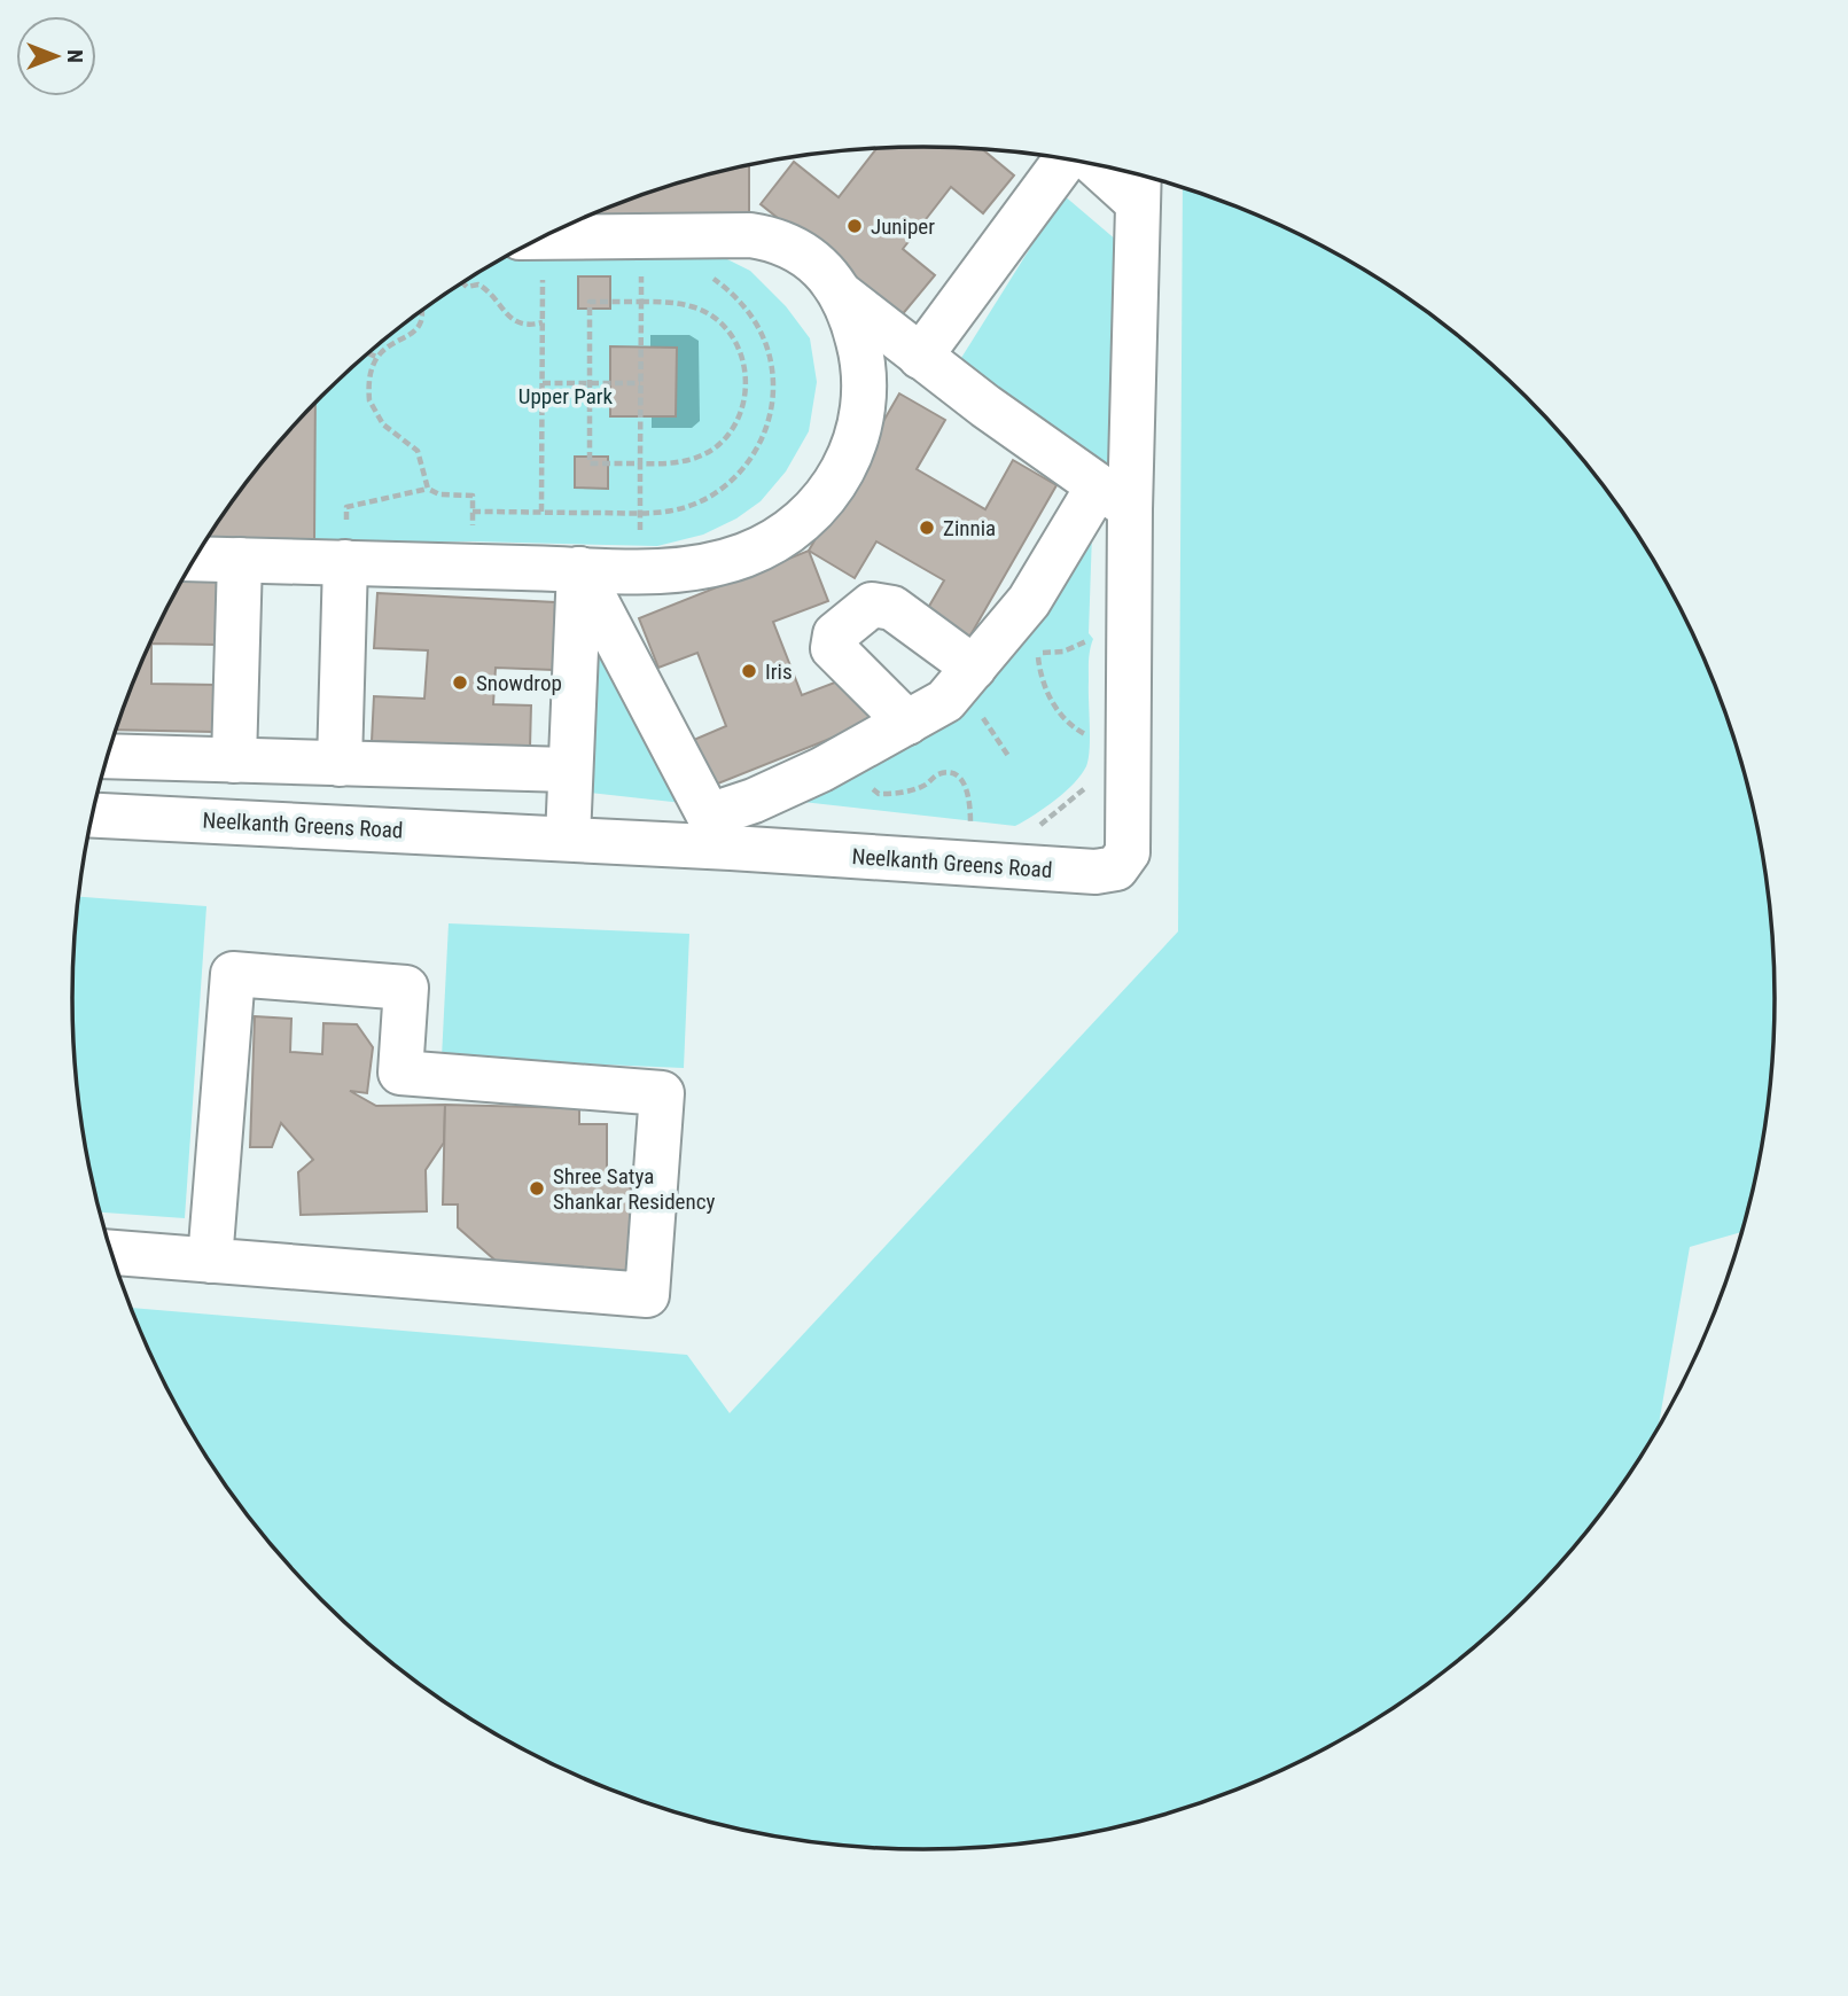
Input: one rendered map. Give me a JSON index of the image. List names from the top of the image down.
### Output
{
  "streets": {
    "street": ["Neelkanth Greens Road"]
  },
  "parks": ["Upper Park"],
  "places": [
    "Juniper",
    "Zinnia",
    "Iris",
    "Snowdrop",
    "Shree Satya Shankar Residency"
  ],
  "north": "right"
}
